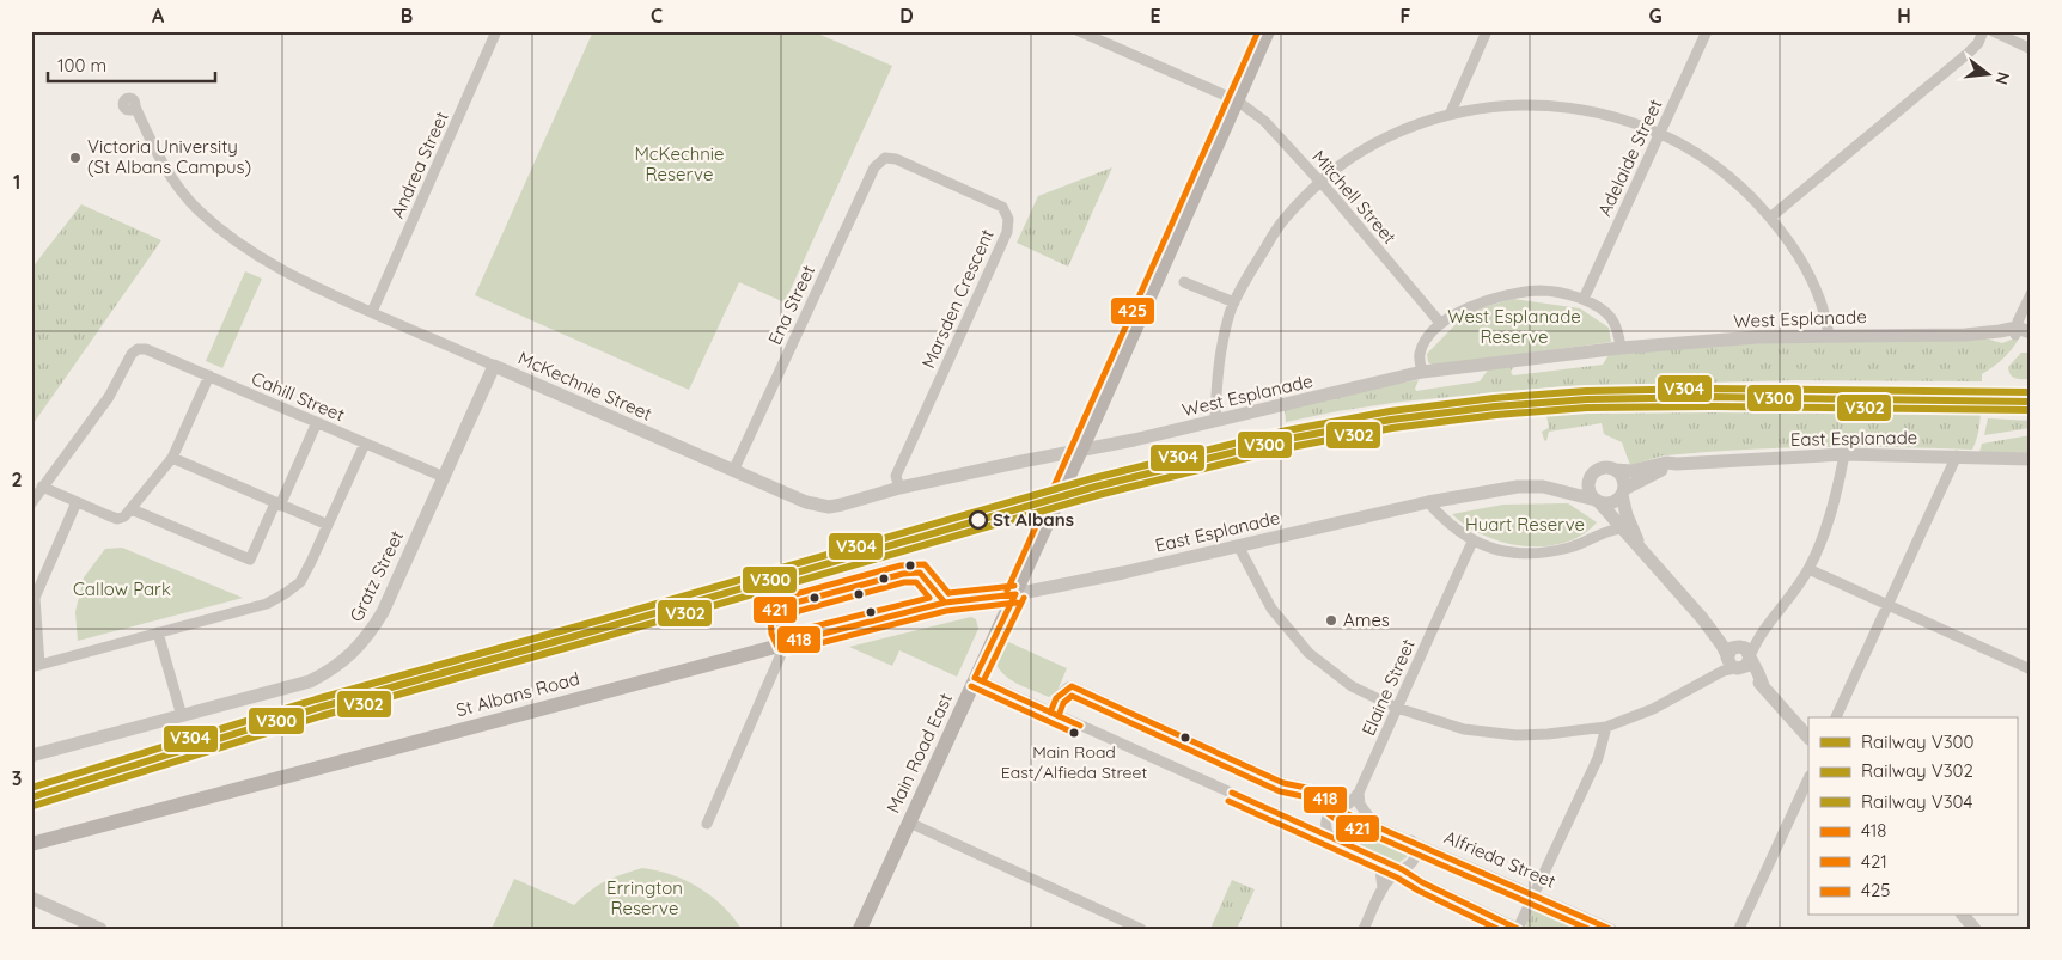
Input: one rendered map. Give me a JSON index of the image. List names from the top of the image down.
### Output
{
  "streets": {
    "main road": ["St Albans Road", "Main Road East"],
    "street": [
      "Adelaide Street",
      "Andrea Street",
      "Mitchell Street",
      "Marsden Crescent",
      "Ena Street",
      "West Esplanade",
      "McKechnie Street",
      "Cahill Street",
      "East Esplanade",
      "Gratz Street",
      "Elaine Street",
      "Alfrieda Street"
    ]
  },
  "crossings": [
    ["Andrea Street", "McKechnie Street"],
    ["Mitchell Street", "Main Road East"],
    ["Marsden Crescent", "Ena Street"],
    ["Marsden Crescent", "McKechnie Street"],
    ["Ena Street", "McKechnie Street"],
    ["West Esplanade", "McKechnie Street"],
    ["West Esplanade", "Main Road East"],
    ["McKechnie Street", "Gratz Street"],
    ["McKechnie Street", "Main Road East"],
    ["Cahill Street", "Gratz Street"],
    ["East Esplanade", "St Albans Road"],
    ["East Esplanade", "Main Road East"],
    ["Elaine Street", "Alfrieda Street"],
    ["St Albans Road", "Main Road East"]
  ],
  "parks": [
    "McKechnie Reserve",
    "West Esplanade Reserve",
    "Huart Reserve",
    "Callow Park",
    "Errington Reserve"
  ],
  "places": [
    "Victoria University (St Albans Campus)",
    "St Albans",
    "Ames",
    "Main Road East/Alfieda Street"
  ],
  "lines": [
    "transit line 425",
    "rail line V304",
    "rail line V300",
    "rail line V302",
    "transit line 421",
    "transit line 418"
  ],
  "legend": [
    "Railway V300",
    "Railway V302",
    "Railway V304",
    "418",
    "421",
    "425"
  ],
  "scale_bar": "100 m",
  "north": "right",
  "grid": {
    "columns": [
      "A",
      "B",
      "C",
      "D",
      "E",
      "F",
      "G",
      "H"
    ],
    "rows": ["1", "2", "3"]
  }
}
